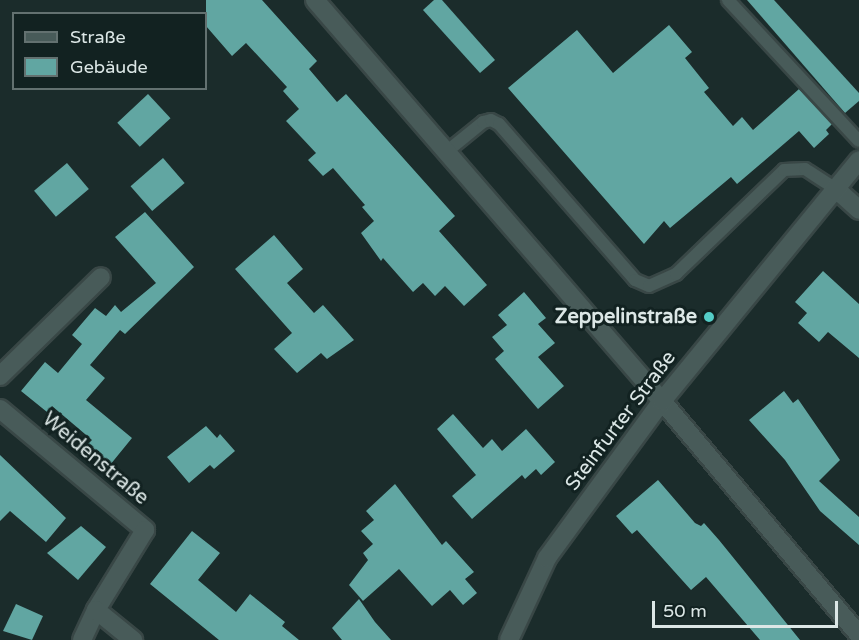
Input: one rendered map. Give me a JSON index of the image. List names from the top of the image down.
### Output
{
  "streets": {
    "street": ["Steinfurter Straße", "Weidenstraße"]
  },
  "places": ["Zeppelinstraße"],
  "legend": ["Straße", "Gebäude"],
  "scale_bar": "50 m"
}
